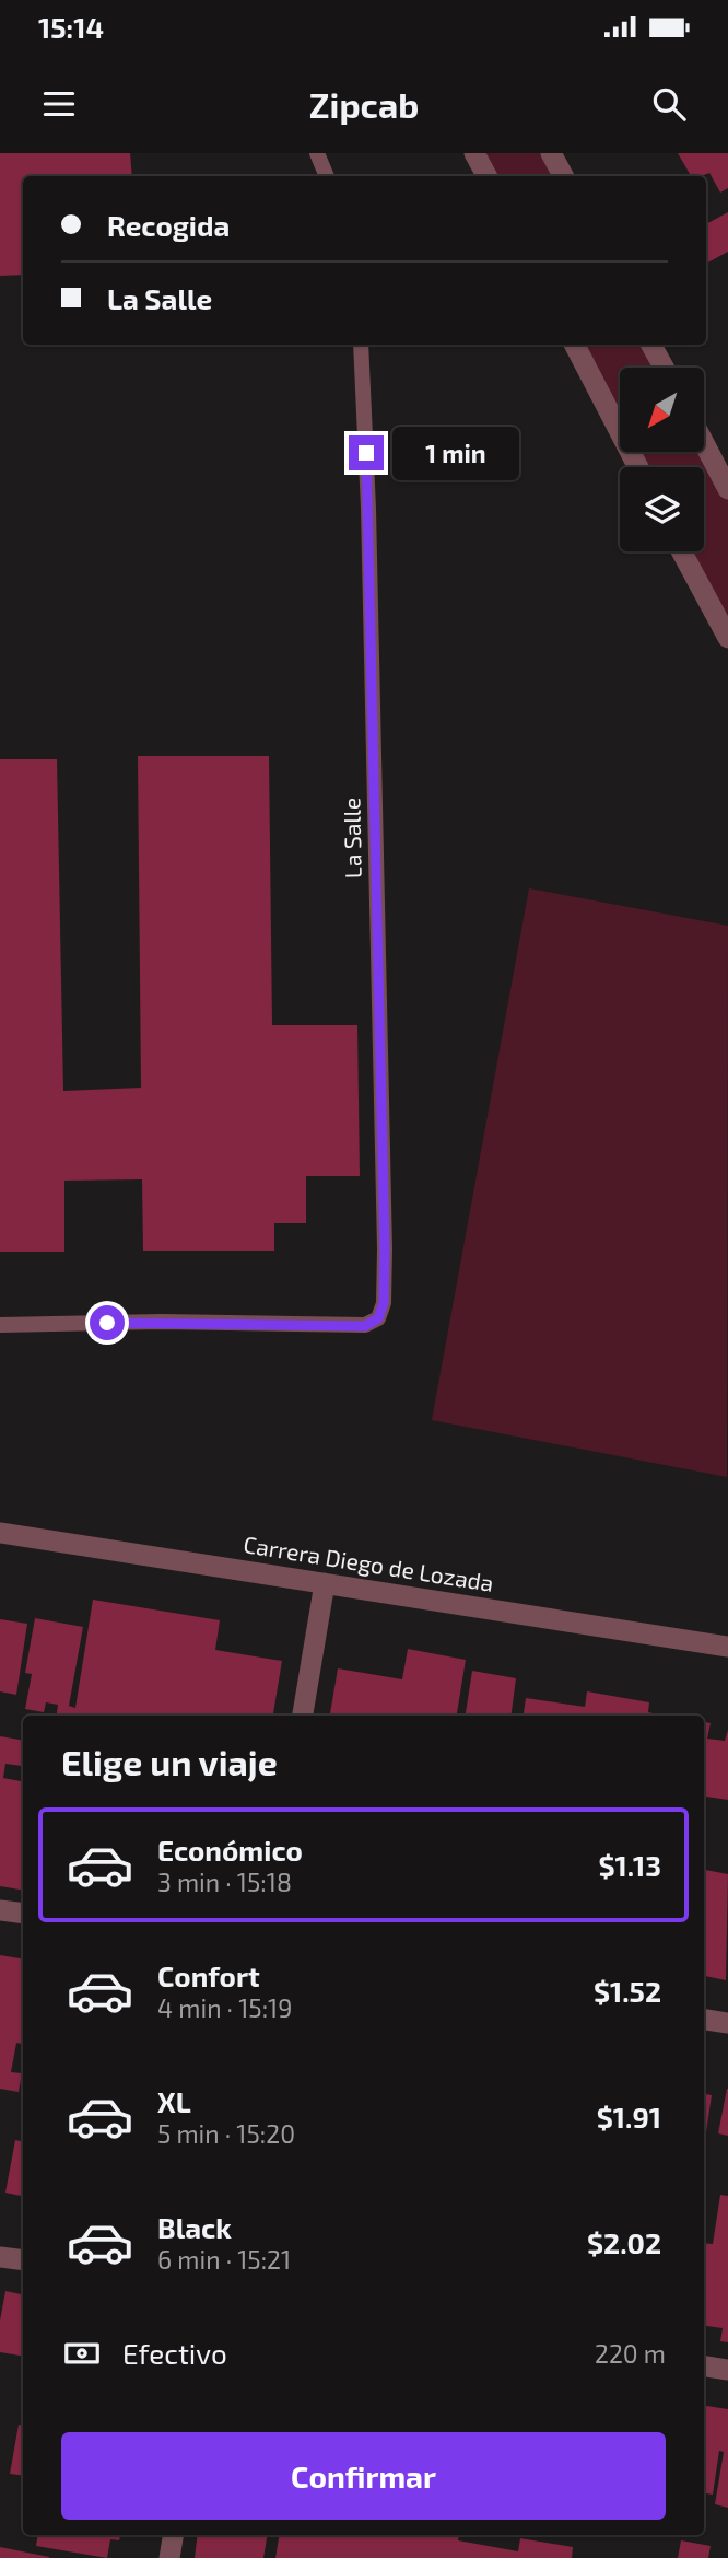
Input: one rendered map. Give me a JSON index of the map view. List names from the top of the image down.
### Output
{
  "streets": {
    "street": ["Carrera Diego de Lozada"],
    "lane": ["La Salle"]
  },
  "north": "bottom left",
  "page": {
    "status": "15:14",
    "header": "Zipcab",
    "banner": ["Recogida", "La Salle"],
    "bubble": "1 min",
    "heading": "Elige un viaje",
    "list": [
      {
        "name": "Económico",
        "note": "3 min · 15:18",
        "value": "$1.13"
      },
      {
        "name": "Confort",
        "note": "4 min · 15:19",
        "value": "$1.52"
      },
      {
        "name": "XL",
        "note": "5 min · 15:20",
        "value": "$1.91"
      },
      {
        "name": "Black",
        "note": "6 min · 15:21",
        "value": "$2.02"
      }
    ],
    "pay": ["Efectivo", "220 m"],
    "buttons": "Confirmar"
  }
}
